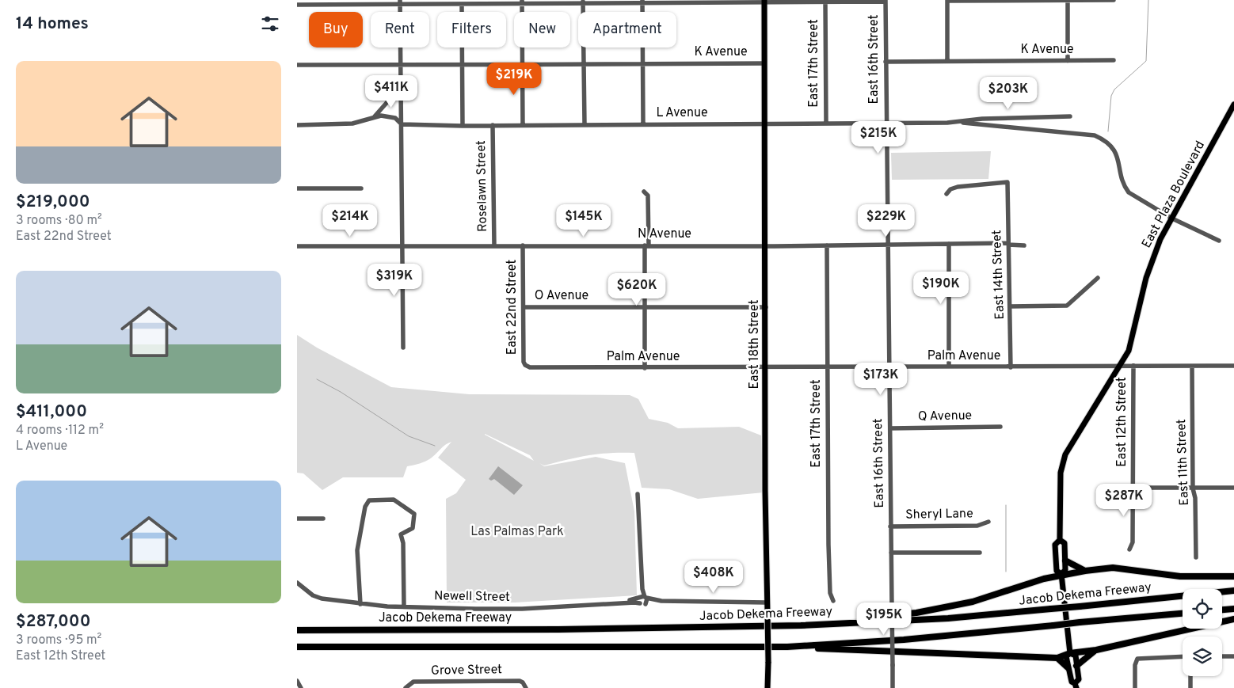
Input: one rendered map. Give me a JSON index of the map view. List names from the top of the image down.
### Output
{
  "streets": {
    "highway": ["Jacob Dekema Freeway"],
    "main road": ["East Plaza Boulevard", "East 18th Street"],
    "street": [
      "K Avenue",
      "East 16th Street",
      "East 17th Street",
      "L Avenue",
      "Roselawn Street",
      "N Avenue",
      "East 14th Street",
      "O Avenue",
      "East 22nd Street",
      "Palm Avenue",
      "Q Avenue",
      "East 12th Street",
      "East 11th Street",
      "Sheryl Lane",
      "Newell Street",
      "Grove Street"
    ]
  },
  "crossings": [
    ["K Avenue", "East 16th Street"],
    ["K Avenue", "East 18th Street"],
    ["East 16th Street", "L Avenue"],
    ["East 16th Street", "N Avenue"],
    ["East 16th Street", "Palm Avenue"],
    ["East 16th Street", "Q Avenue"],
    ["East 16th Street", "Sheryl Lane"],
    ["East 17th Street", "L Avenue"],
    ["East 17th Street", "N Avenue"],
    ["East 17th Street", "Palm Avenue"],
    ["L Avenue", "Roselawn Street"],
    ["L Avenue", "East 18th Street"],
    ["Roselawn Street", "N Avenue"],
    ["East Plaza Boulevard", "Palm Avenue"],
    ["N Avenue", "East 14th Street"],
    ["N Avenue", "East 22nd Street"],
    ["N Avenue", "East 18th Street"],
    ["East 14th Street", "Palm Avenue"],
    ["O Avenue", "East 22nd Street"],
    ["O Avenue", "East 18th Street"],
    ["East 22nd Street", "Palm Avenue"],
    ["East 18th Street", "Palm Avenue"],
    ["East 18th Street", "Newell Street"],
    ["Palm Avenue", "East 12th Street"],
    ["Palm Avenue", "East 11th Street"]
  ],
  "parks": ["Las Palmas Park"],
  "page": {
    "heading": "14 homes",
    "chip": [
      "Buy",
      "Rent",
      "Filters",
      "New",
      "Apartment"
    ],
    "list": [
      {
        "name": "$219,000",
        "note": "3 rooms · 80 m² · East 22nd Street"
      },
      {
        "name": "$411,000",
        "note": "4 rooms · 112 m² · L Avenue"
      },
      {
        "name": "$287,000",
        "note": "3 rooms · 95 m² · East 12th Street"
      }
    ],
    "price": [
      "$219K",
      "$411K",
      "$203K",
      "$215K",
      "$214K",
      "$145K",
      "$229K",
      "$319K",
      "$190K",
      "$620K",
      "$173K",
      "$287K",
      "$408K",
      "$195K"
    ]
  }
}
